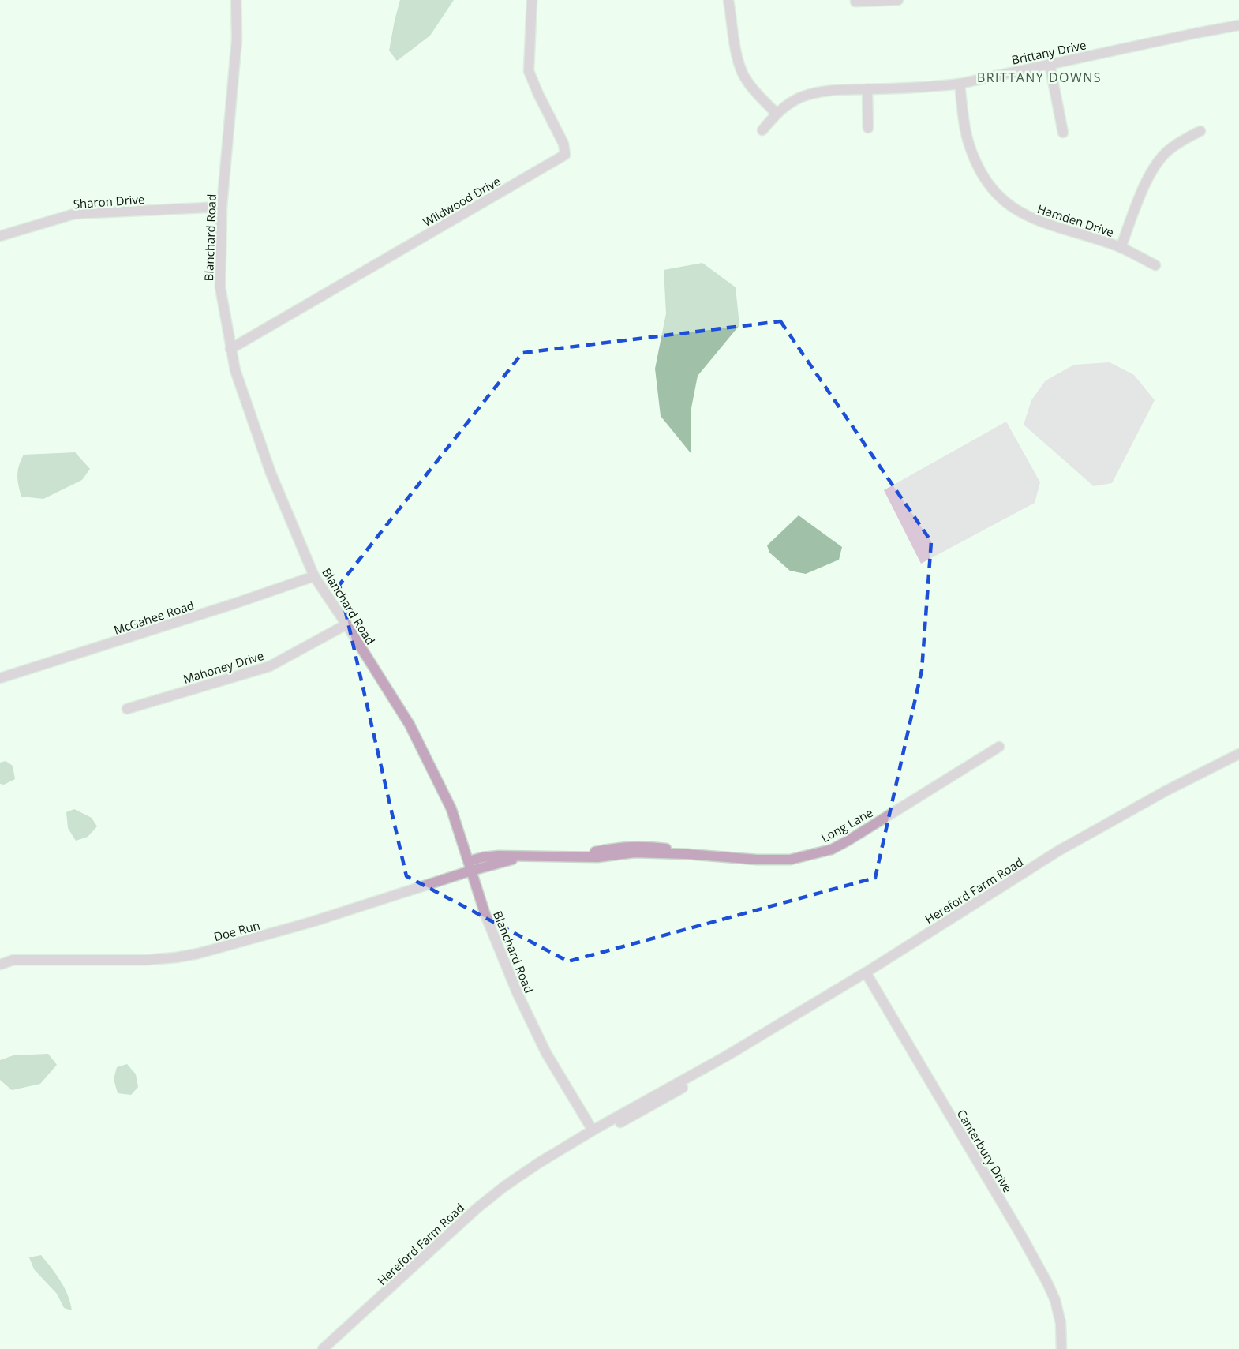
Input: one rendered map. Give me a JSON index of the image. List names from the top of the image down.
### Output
{
  "streets": {
    "street": [
      "Brittany Drive",
      "Sharon Drive",
      "Wildwood Drive",
      "Hamden Drive",
      "Blanchard Road",
      "McGahee Road",
      "Mahoney Drive",
      "Long Lane",
      "Hereford Farm Road",
      "Doe Run",
      "Canterbury Drive"
    ]
  },
  "crossings": [
    ["Brittany Drive", "Hamden Drive"],
    ["Sharon Drive", "Blanchard Road"],
    ["Wildwood Drive", "Blanchard Road"],
    ["Blanchard Road", "McGahee Road"],
    ["Blanchard Road", "Mahoney Drive"],
    ["Blanchard Road", "Long Lane"],
    ["Blanchard Road", "Hereford Farm Road"],
    ["Blanchard Road", "Doe Run"],
    ["Long Lane", "Doe Run"],
    ["Hereford Farm Road", "Canterbury Drive"]
  ],
  "districts": ["BRITTANY DOWNS"]
}
